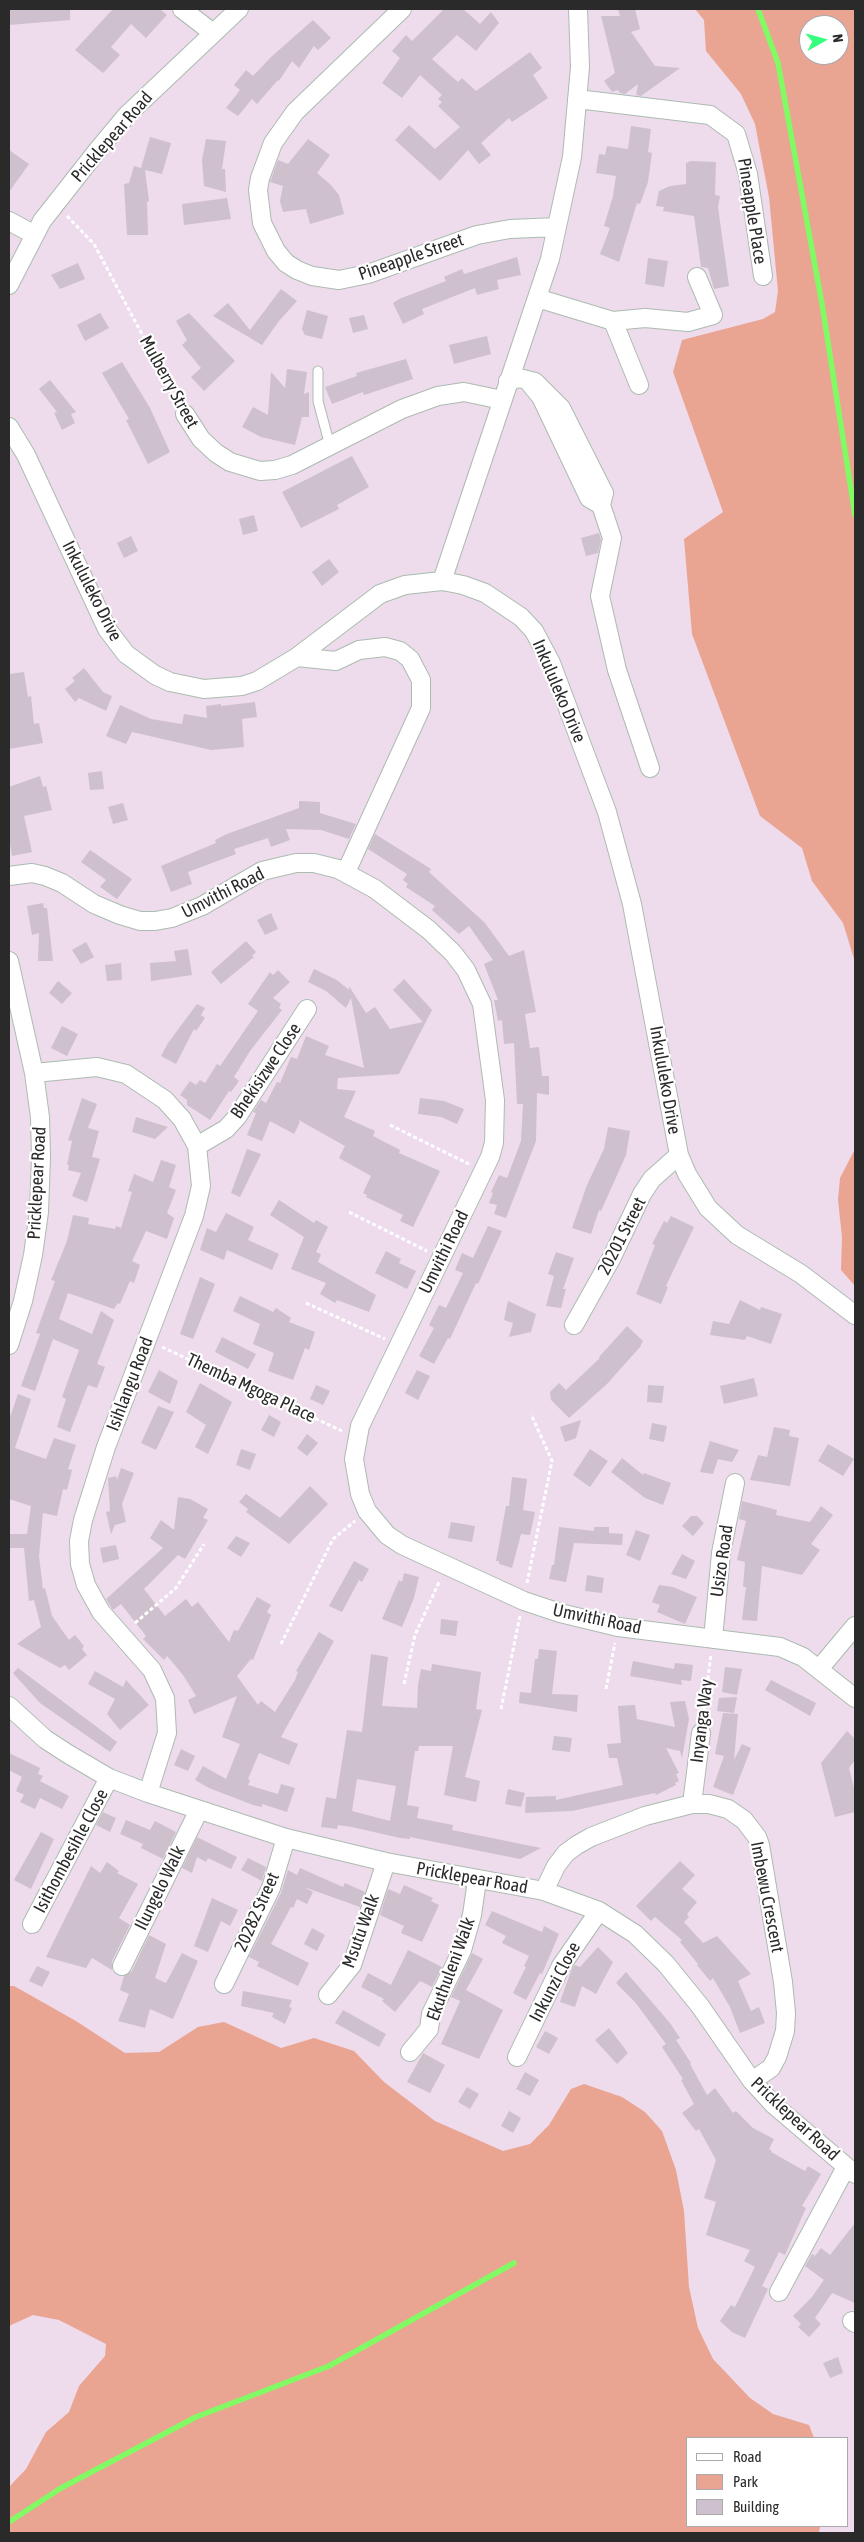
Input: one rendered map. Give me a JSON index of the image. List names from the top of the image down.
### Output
{
  "streets": {
    "street": [
      "Pricklepear Road",
      "Pineapple Place",
      "Pineapple Street",
      "Mulberry Street",
      "Inkululeko Drive",
      "Umvithi Road",
      "Bhekisizwe Close",
      "20201 Street",
      "Isihlangu Road",
      "Usizo Road",
      "Inyanga Way",
      "Isithombesihle Close",
      "Ilungelo Walk",
      "Imbewu Crescent",
      "20282 Street",
      "Msutu Walk",
      "Ekuthuleni Walk",
      "Inkunzi Close"
    ],
    "path": ["Themba Mgoga Place"]
  },
  "crossings": [
    ["Pricklepear Road", "Mulberry Street"],
    ["Pricklepear Road", "Isihlangu Road"],
    ["Pricklepear Road", "Isithombesihle Close"],
    ["Pricklepear Road", "Ilungelo Walk"],
    ["Pricklepear Road", "Imbewu Crescent"],
    ["Pricklepear Road", "20282 Street"],
    ["Pricklepear Road", "Msutu Walk"],
    ["Pricklepear Road", "Ekuthuleni Walk"],
    ["Pricklepear Road", "Inkunzi Close"],
    ["Inkululeko Drive", "20201 Street"],
    ["Umvithi Road", "Themba Mgoga Place"],
    ["Umvithi Road", "Usizo Road"],
    ["Umvithi Road", "Inyanga Way"],
    ["Bhekisizwe Close", "Isihlangu Road"],
    ["Isihlangu Road", "Themba Mgoga Place"],
    ["Usizo Road", "Inyanga Way"],
    ["Inyanga Way", "Imbewu Crescent"]
  ],
  "legend": ["Road", "Park", "Building"],
  "north": "right"
}
